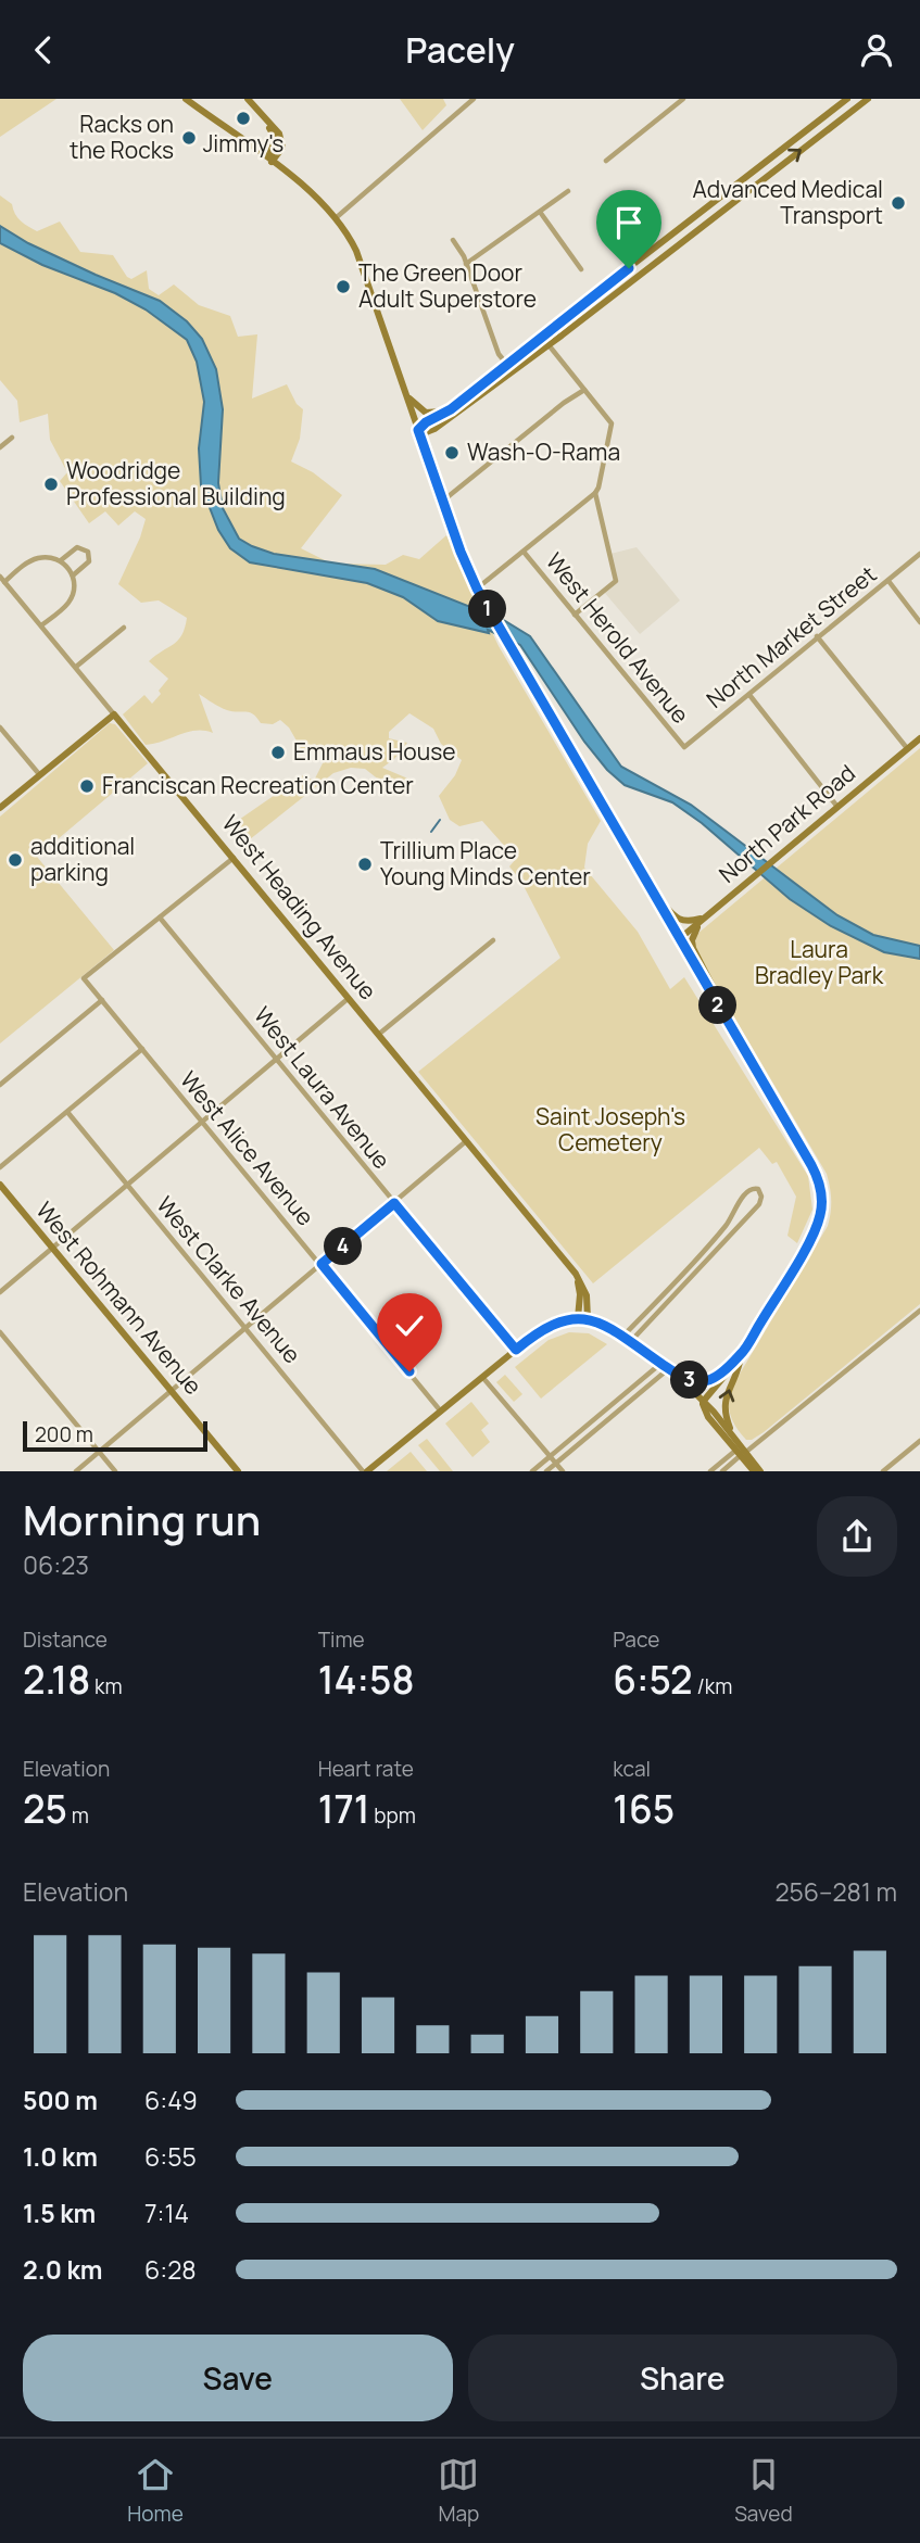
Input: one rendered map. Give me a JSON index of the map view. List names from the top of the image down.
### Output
{
  "streets": {
    "main road": ["North Park Road", "West Heading Avenue", "West Rohmann Avenue"],
    "street": [
      "North Market Street",
      "West Herold Avenue",
      "West Laura Avenue",
      "West Alice Avenue",
      "West Clarke Avenue"
    ]
  },
  "crossings": [
    ["North Market Street", "West Herold Avenue"],
    ["West Laura Avenue", "West Alice Avenue"]
  ],
  "parks": ["Laura Bradley Park", "Saint Joseph's Cemetery"],
  "places": [
    "Jimmy's",
    "Racks on the Rocks",
    "Advanced Medical Transport",
    "The Green Door Adult Superstore",
    "Wash-O-Rama",
    "Woodridge Professional Building",
    "Emmaus House",
    "Franciscan Recreation Center",
    "additional parking",
    "Trillium Place Young Minds Center"
  ],
  "scale_bar": "200 m",
  "page": {
    "header": "Pacely",
    "pins": [
      "1",
      "2",
      "4",
      "3"
    ],
    "scale": "200 m",
    "heading": ["Morning run", "06:23"],
    "stats": [
      ["Distance", "2.18 km"],
      ["Time", "14:58"],
      ["Pace", "6:52 /km"],
      ["Elevation", "25 m"],
      ["Heart rate", "171 bpm"],
      ["kcal", "165"]
    ],
    "chart": ["Elevation", "256–281 m"],
    "list": [
      {
        "name": "500 m",
        "note": "6:49"
      },
      {
        "name": "1.0 km",
        "note": "6:55"
      },
      {
        "name": "1.5 km",
        "note": "7:14"
      },
      {
        "name": "2.0 km",
        "note": "6:28"
      }
    ],
    "buttons": ["Save", "Share"],
    "tabs": ["Home", "Map", "Saved"]
  }
}
